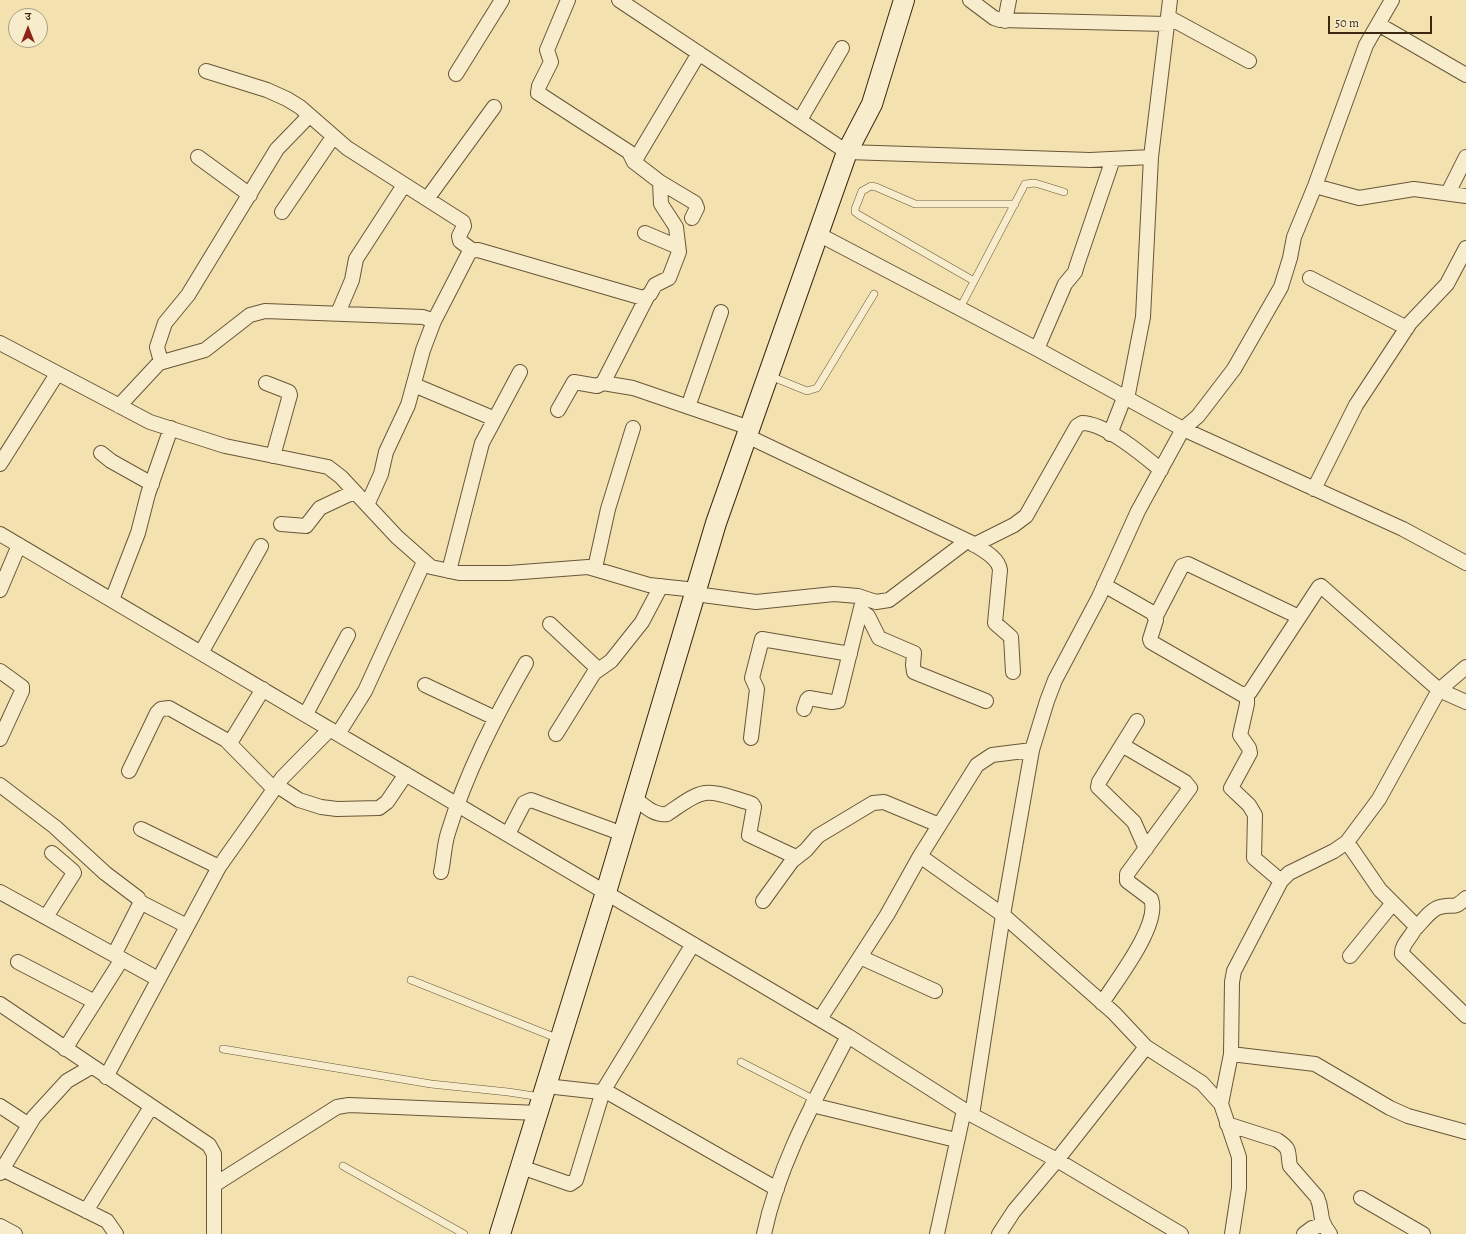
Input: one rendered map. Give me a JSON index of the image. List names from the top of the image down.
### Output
{
  "scale_bar": "50 m",
  "north": "top"
}
